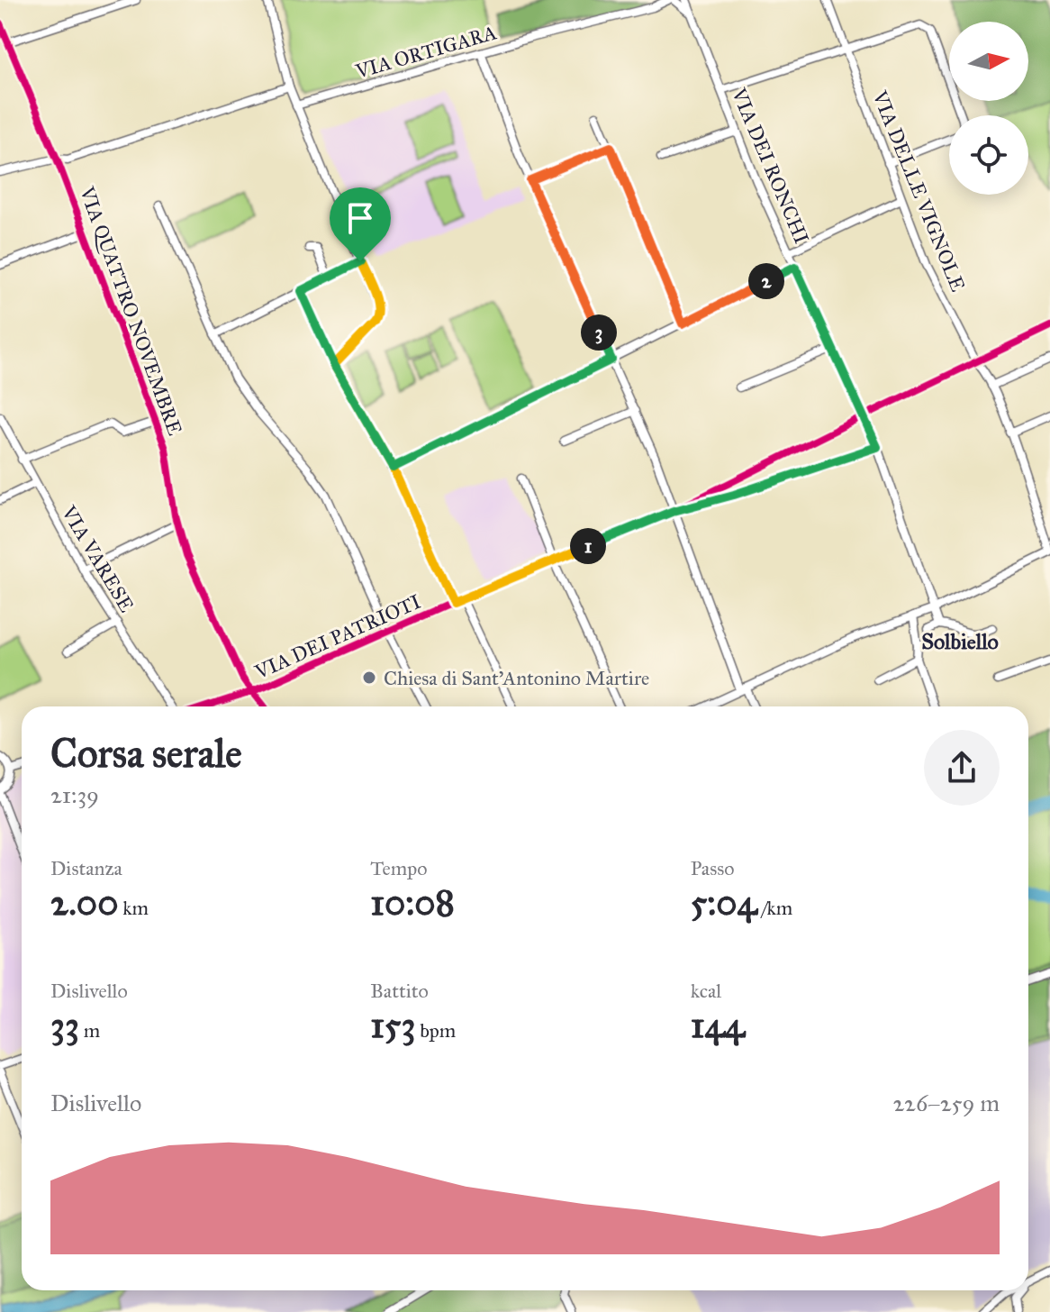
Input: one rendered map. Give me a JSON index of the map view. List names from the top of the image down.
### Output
{
  "streets": {
    "street": [
      "VIA ORTIGARA",
      "VIA DEI RONCHI",
      "VIA DELLE VIGNOLE",
      "VIA QUATTRO NOVEMBRE",
      "VIA VARESE",
      "VIA DEI PATRIOTI"
    ]
  },
  "crossings": [
    ["VIA DEI RONCHI", "VIA DEI PATRIOTI"],
    ["VIA DELLE VIGNOLE", "VIA DEI PATRIOTI"],
    ["VIA QUATTRO NOVEMBRE", "VIA DEI PATRIOTI"]
  ],
  "districts": ["Solbiello"],
  "places": ["Chiesa di Sant'Antonino Martire"],
  "north": "right",
  "page": {
    "pins": ["2", "3", "1"],
    "heading": ["Corsa serale", "21:39"],
    "stats": [
      ["Distanza", "2.00 km"],
      ["Tempo", "10:08"],
      ["Passo", "5:04 /km"],
      ["Dislivello", "33 m"],
      ["Battito", "153 bpm"],
      ["kcal", "144"]
    ],
    "chart": ["Dislivello", "226–259 m"]
  }
}
